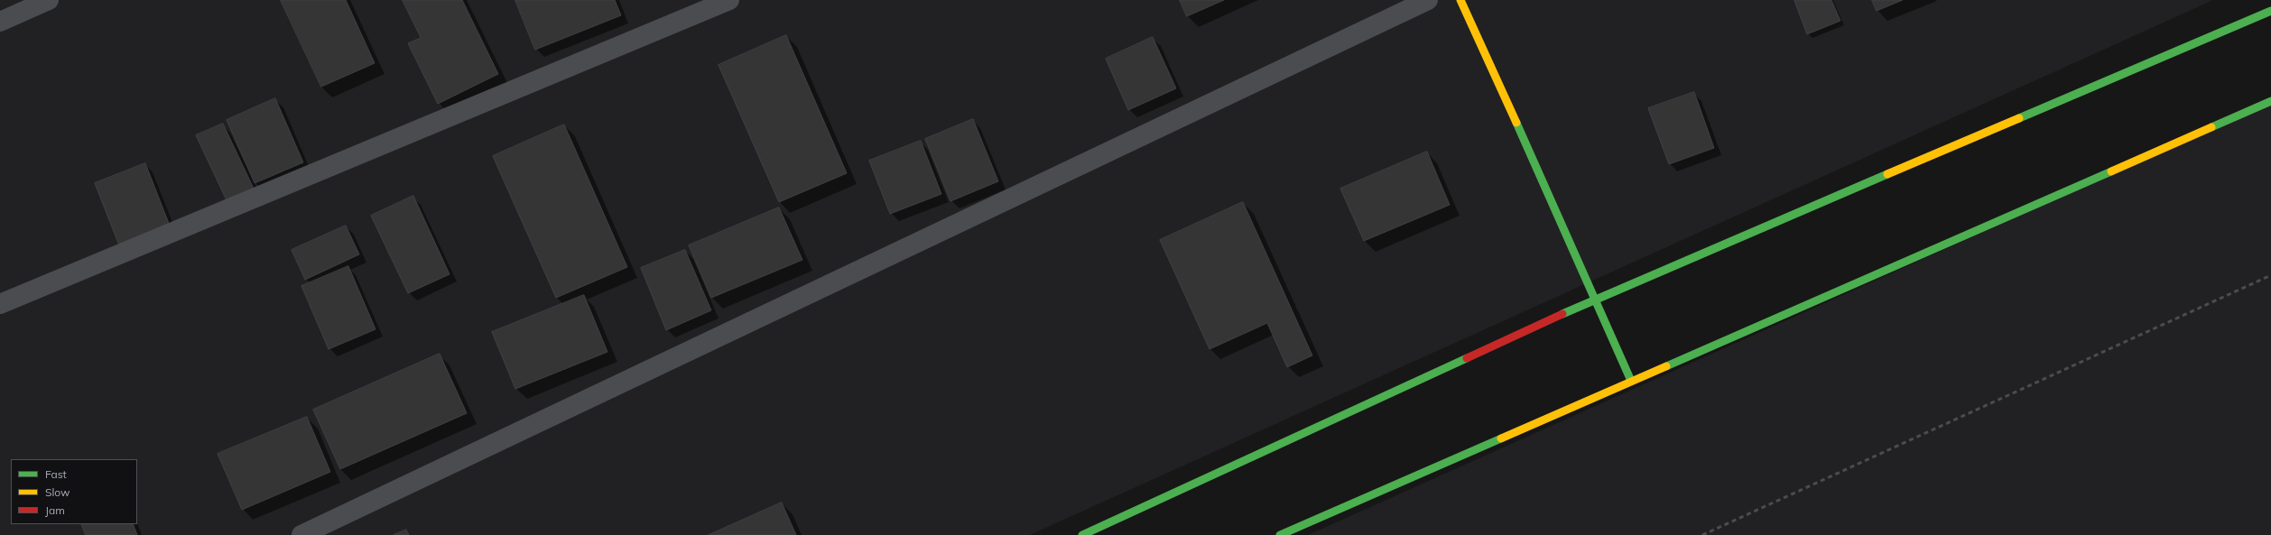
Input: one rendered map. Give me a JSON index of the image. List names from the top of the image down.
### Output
{
  "legend": ["Fast", "Slow", "Jam"]
}
